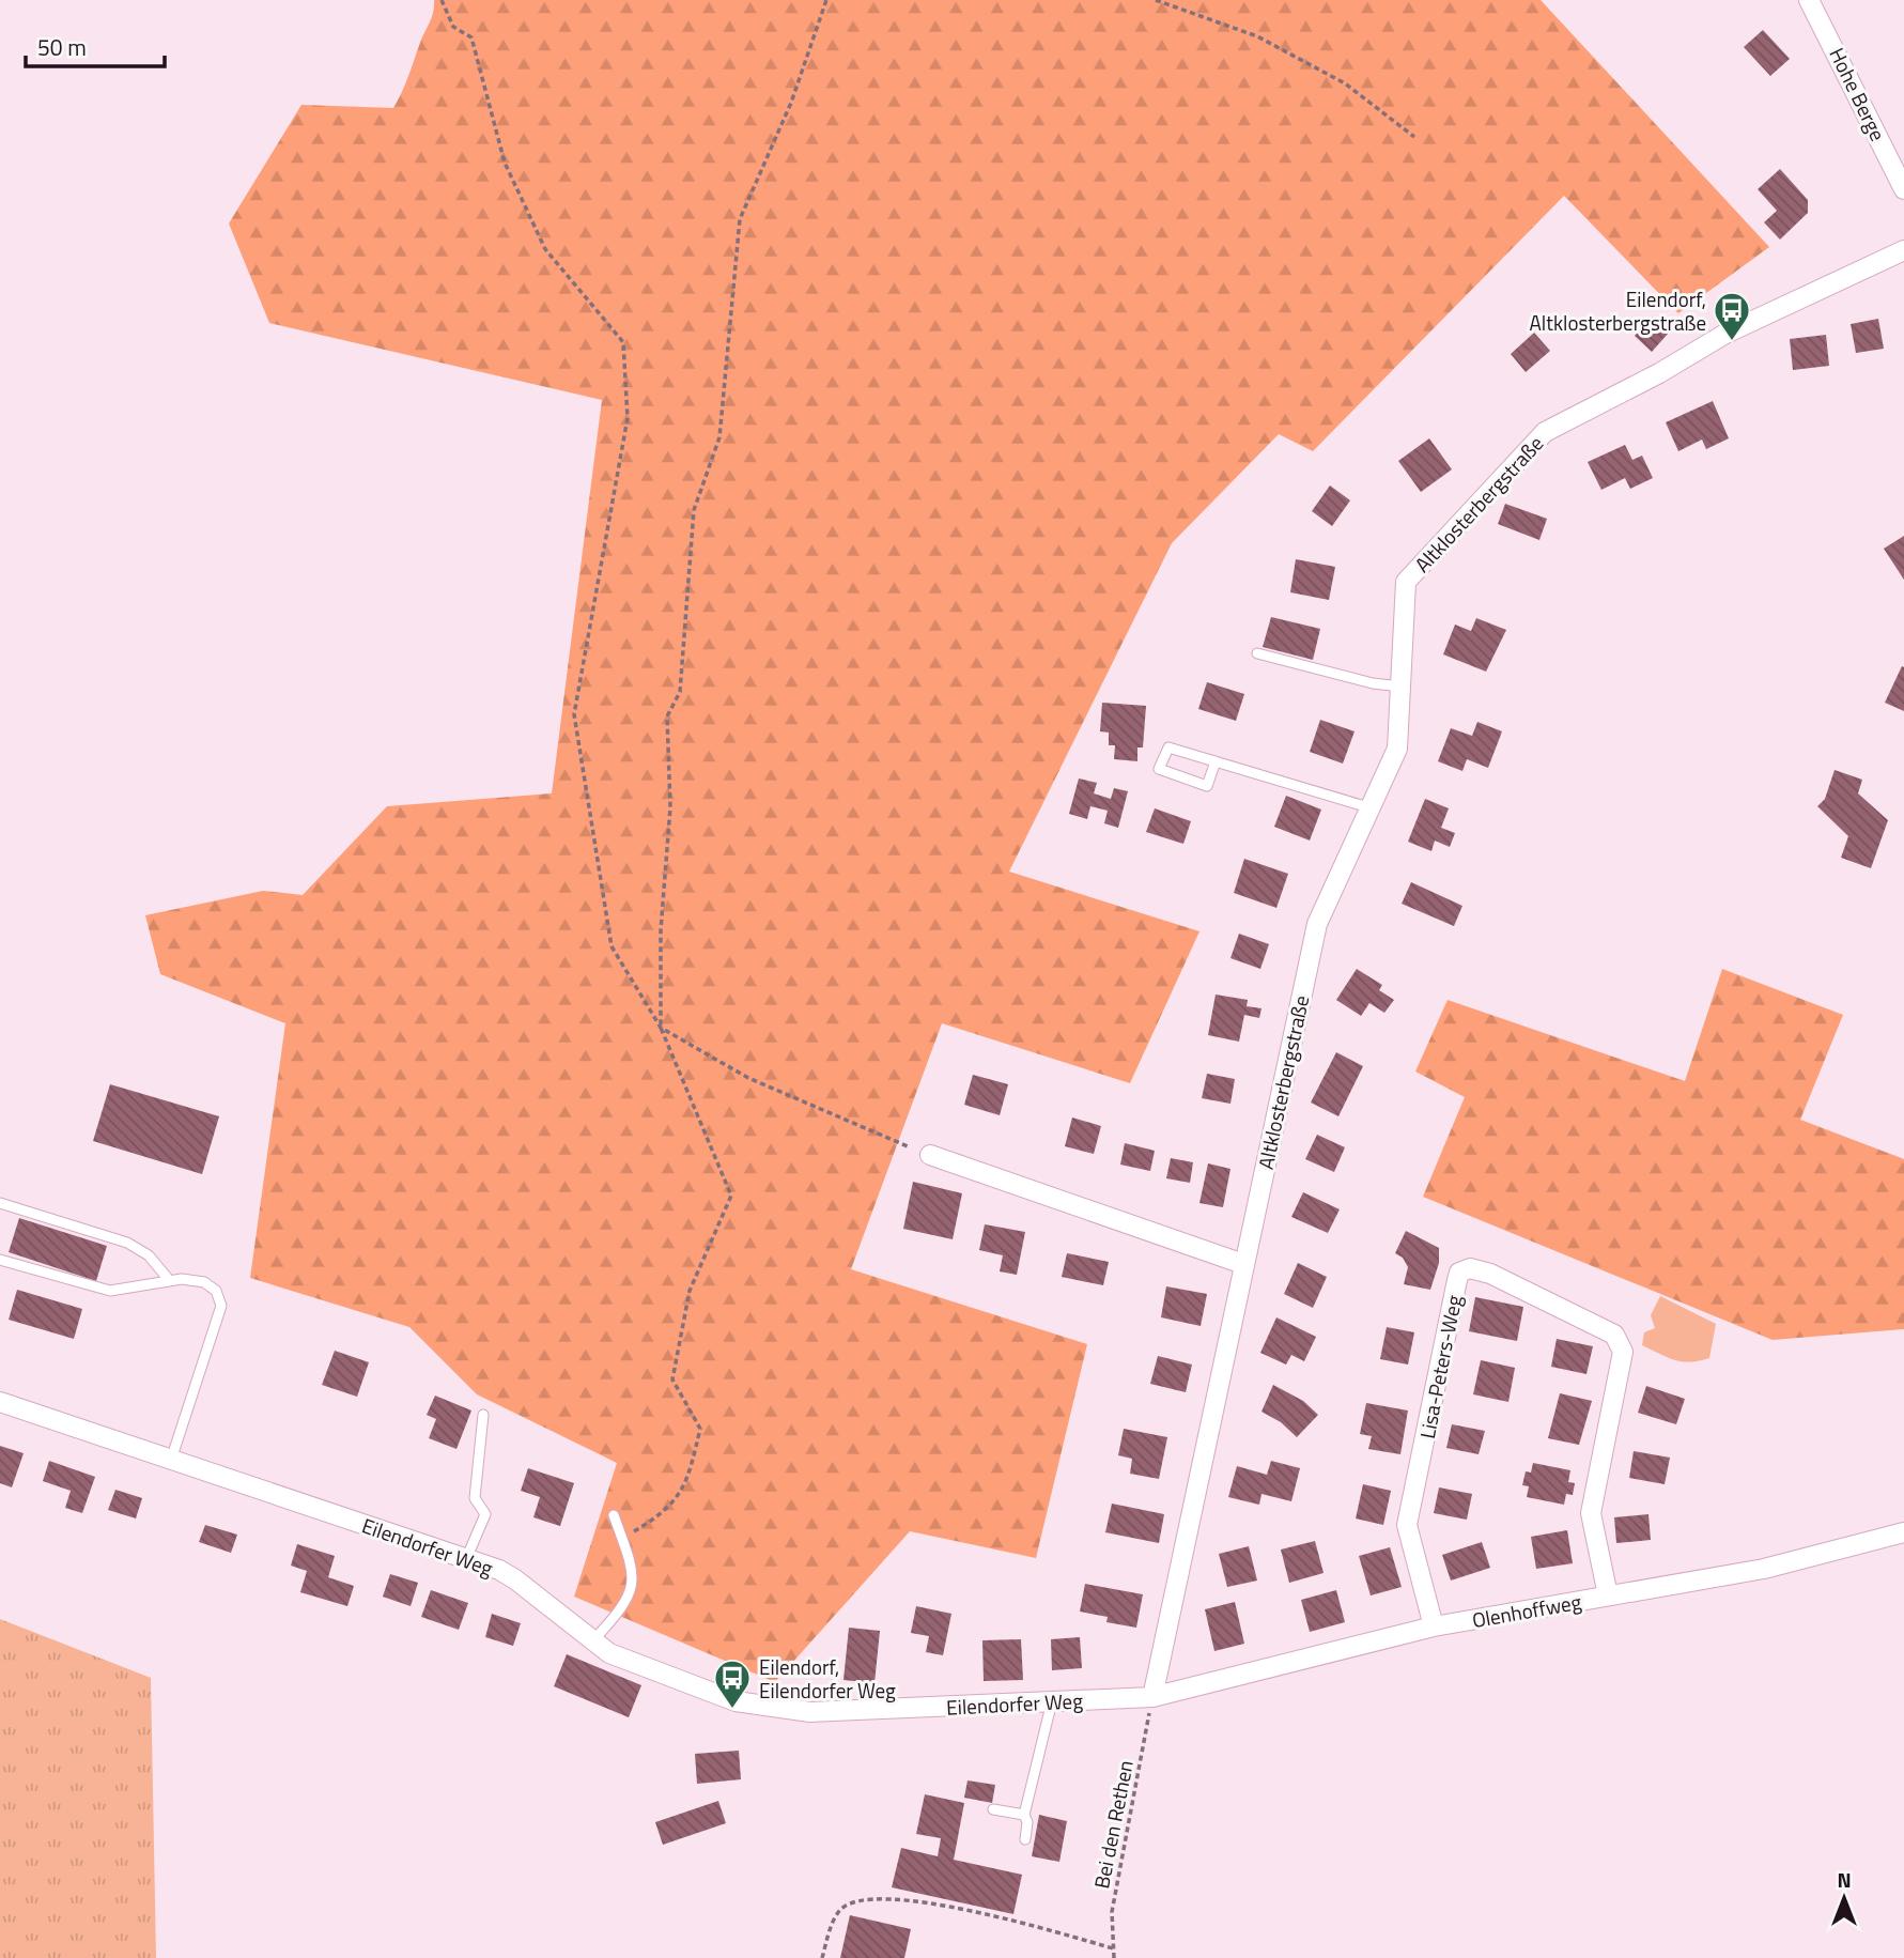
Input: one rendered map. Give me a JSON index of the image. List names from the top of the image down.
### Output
{
  "streets": {
    "street": [
      "Hohe Berge",
      "Altklosterbergstraße",
      "Lisa-Peters-Weg",
      "Eilendorfer Weg",
      "Olenhoffweg"
    ],
    "path": ["Bei den Rethen"]
  },
  "crossings": [
    ["Altklosterbergstraße", "Eilendorfer Weg"],
    ["Altklosterbergstraße", "Olenhoffweg"],
    ["Altklosterbergstraße", "Bei den Rethen"],
    ["Lisa-Peters-Weg", "Olenhoffweg"],
    ["Eilendorfer Weg", "Olenhoffweg"],
    ["Eilendorfer Weg", "Bei den Rethen"],
    ["Olenhoffweg", "Bei den Rethen"]
  ],
  "places": {
    "bus stop": ["Eilendorf, Altklosterbergstraße", "Eilendorf, Eilendorfer Weg"]
  },
  "scale_bar": "50 m",
  "north": "top"
}
